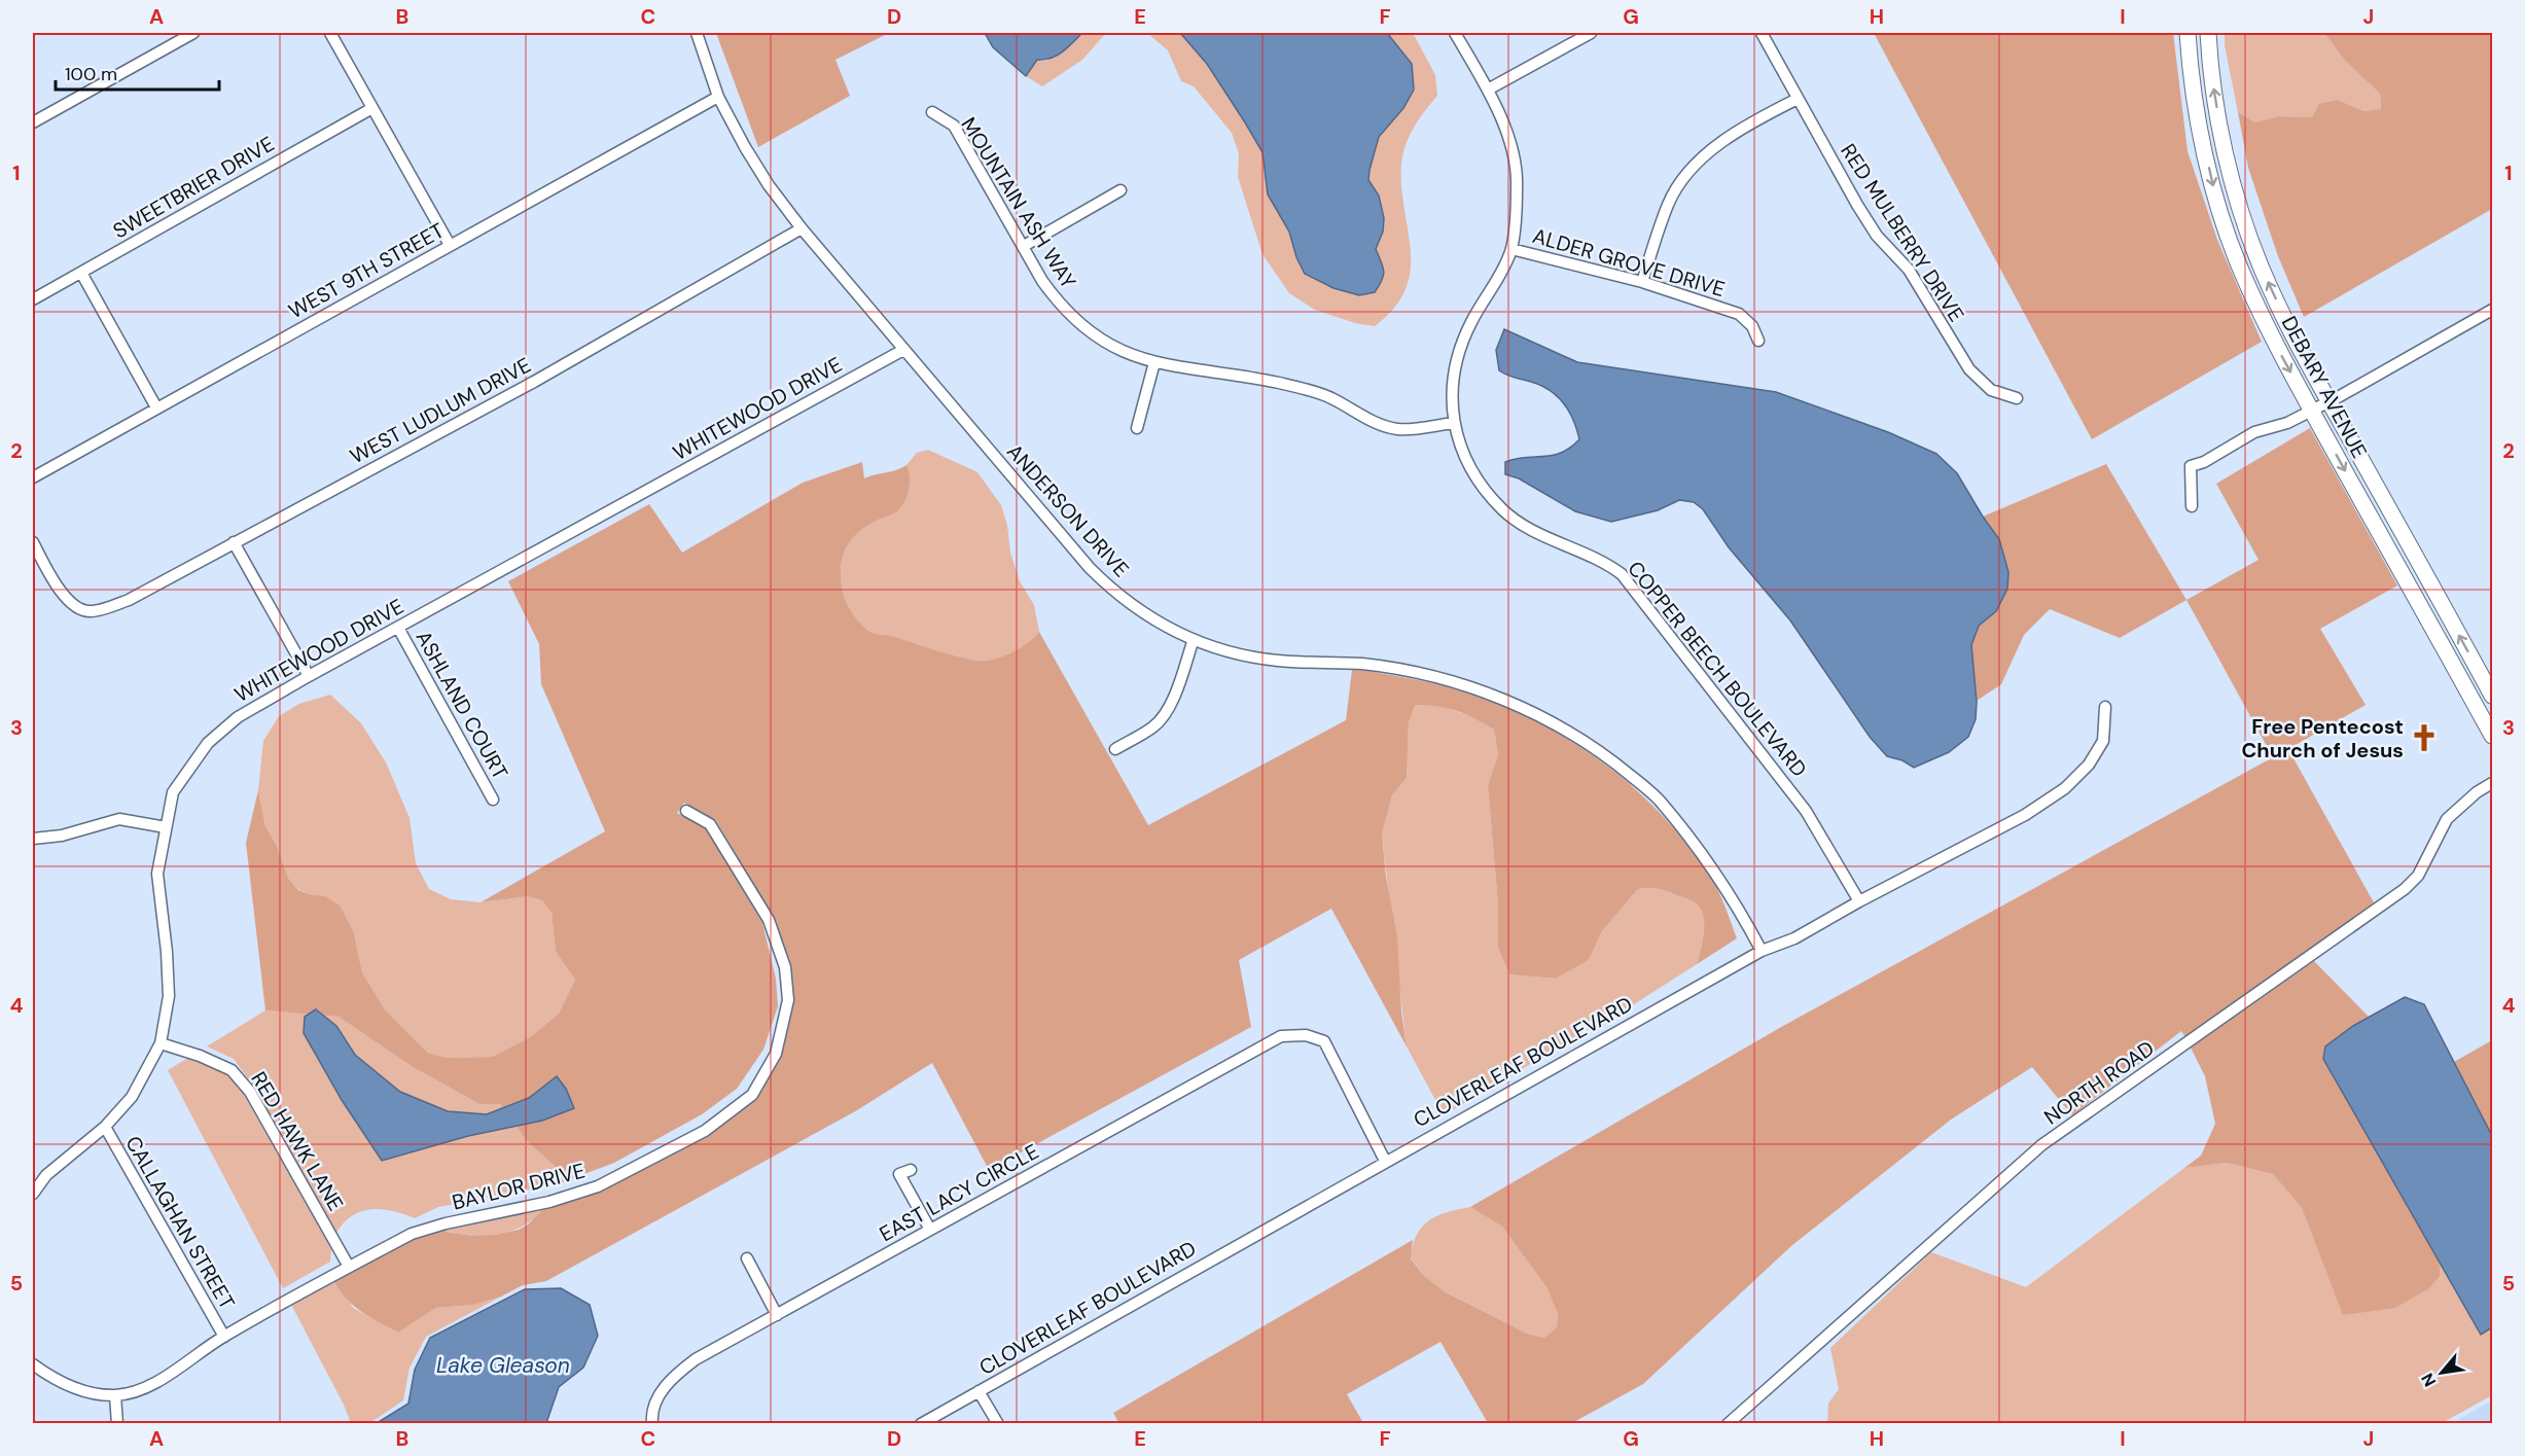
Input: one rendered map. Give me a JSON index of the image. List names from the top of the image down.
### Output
{
  "streets": {
    "main road": ["DEBARY AVENUE"],
    "street": [
      "SWEETBRIER DRIVE",
      "MOUNTAIN ASH WAY",
      "RED MULBERRY DRIVE",
      "ALDER GROVE DRIVE",
      "WEST 9TH STREET",
      "WHITEWOOD DRIVE",
      "WEST LUDLUM DRIVE",
      "ANDERSON DRIVE",
      "COPPER BEECH BOULEVARD",
      "ASHLAND COURT",
      "CLOVERLEAF BOULEVARD",
      "NORTH ROAD",
      "RED HAWK LANE",
      "BAYLOR DRIVE",
      "EAST LACY CIRCLE",
      "CALLAGHAN STREET"
    ]
  },
  "crossings": [
    ["MOUNTAIN ASH WAY", "COPPER BEECH BOULEVARD"],
    ["ALDER GROVE DRIVE", "COPPER BEECH BOULEVARD"],
    ["WEST 9TH STREET", "ANDERSON DRIVE"],
    ["WHITEWOOD DRIVE", "ANDERSON DRIVE"],
    ["WHITEWOOD DRIVE", "ASHLAND COURT"],
    ["WHITEWOOD DRIVE", "RED HAWK LANE"],
    ["WHITEWOOD DRIVE", "CALLAGHAN STREET"],
    ["WEST LUDLUM DRIVE", "ANDERSON DRIVE"],
    ["ANDERSON DRIVE", "CLOVERLEAF BOULEVARD"],
    ["COPPER BEECH BOULEVARD", "CLOVERLEAF BOULEVARD"],
    ["CLOVERLEAF BOULEVARD", "EAST LACY CIRCLE"],
    ["RED HAWK LANE", "BAYLOR DRIVE"],
    ["BAYLOR DRIVE", "CALLAGHAN STREET"]
  ],
  "water": ["Lake Gleason"],
  "places": {
    "church": ["Free Pentecost Church of Jesus"]
  },
  "scale_bar": "100 m",
  "north": "bottom left",
  "grid": {
    "columns": [
      "A",
      "B",
      "C",
      "D",
      "E",
      "F",
      "G",
      "H",
      "I",
      "J"
    ],
    "rows": [
      "1",
      "2",
      "3",
      "4",
      "5"
    ]
  }
}
